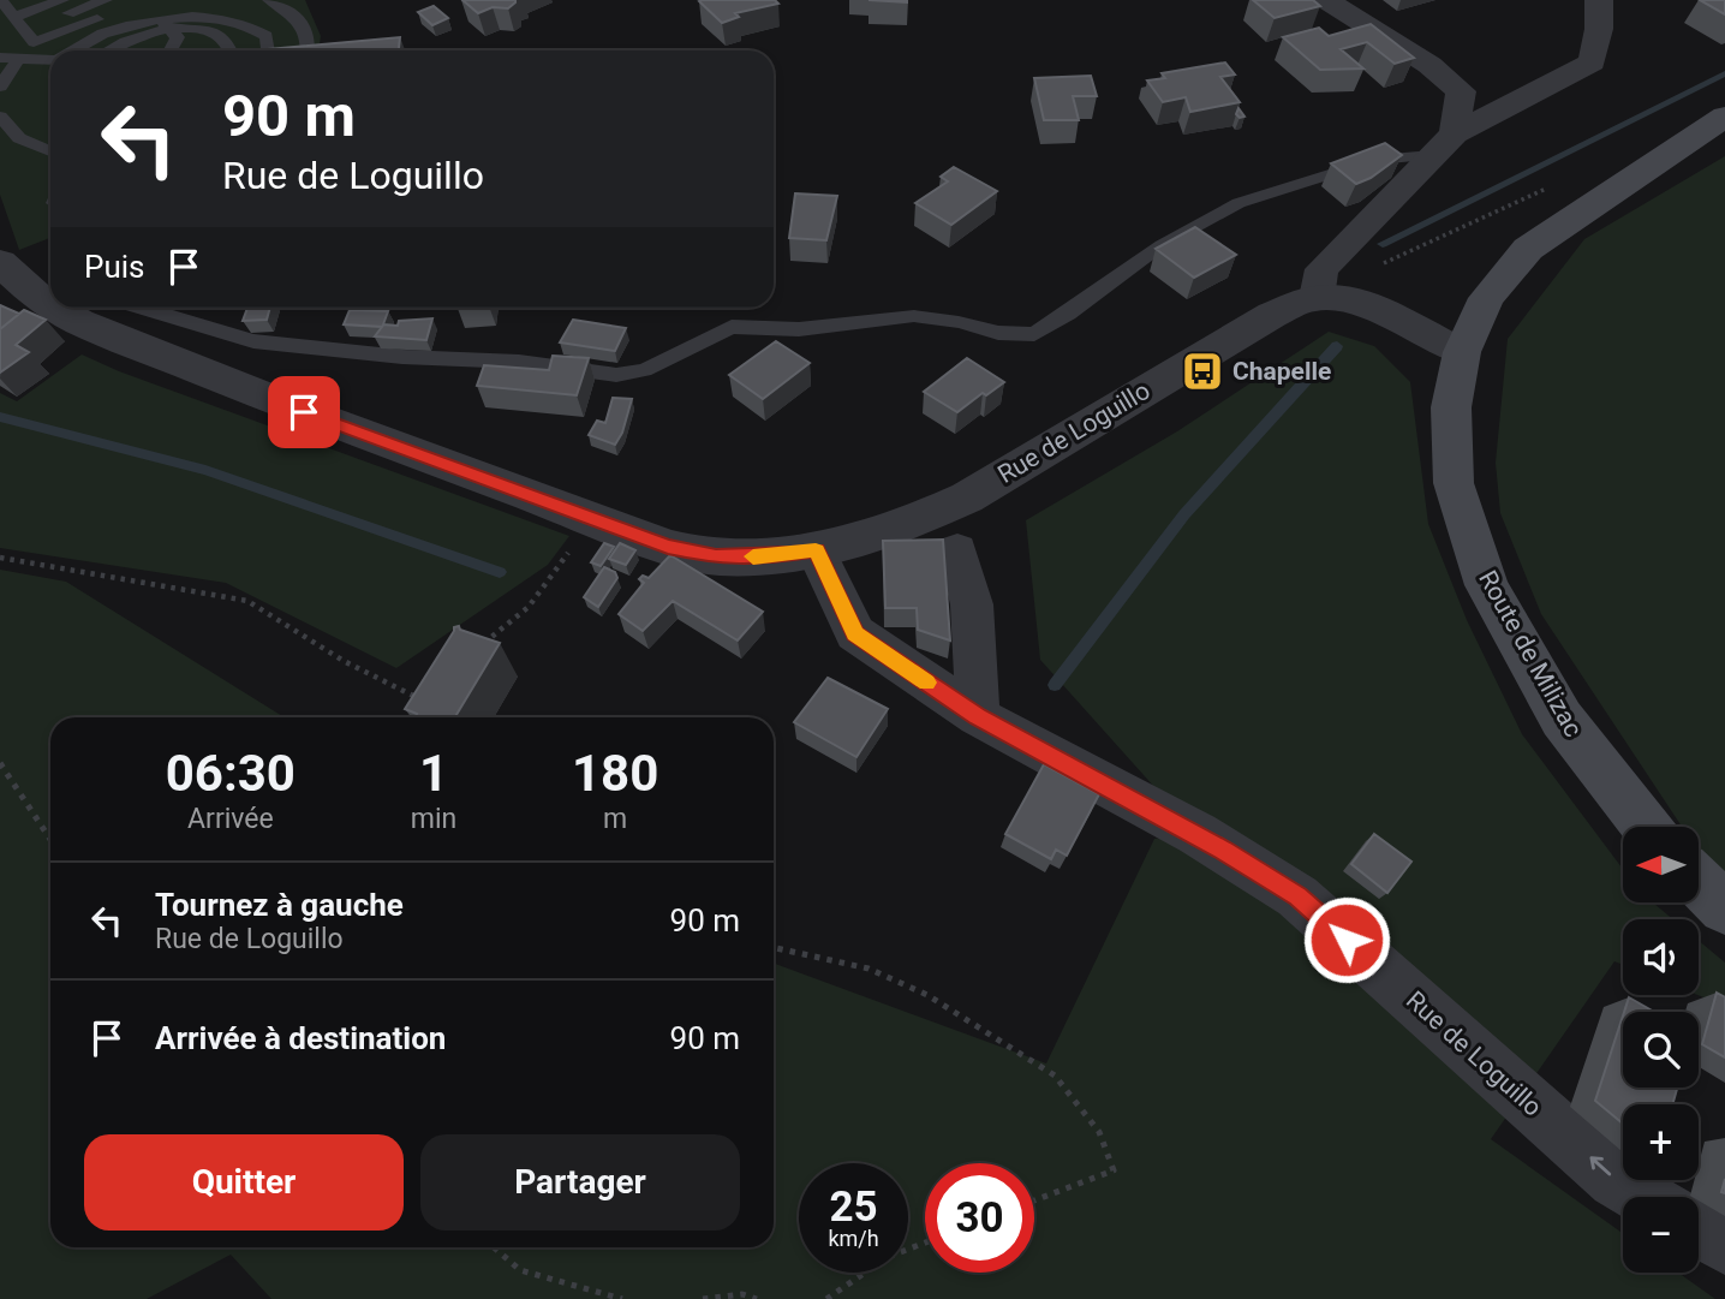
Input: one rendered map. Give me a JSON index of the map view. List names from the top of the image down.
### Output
{
  "streets": {
    "main road": ["Route de Milizac"],
    "street": ["Rue de Loguillo"]
  },
  "crossings": [
    ["Rue de Loguillo", "Route de Milizac"]
  ],
  "places": {
    "bus stop": ["Chapelle"]
  },
  "north": "left",
  "page": {
    "turn": ["90 m", "Rue de Loguillo"],
    "then": "Puis",
    "eta": [
      "06:30",
      "Arrivée",
      "1",
      "min",
      "180",
      "m"
    ],
    "map_buttons": ["+", "−"],
    "list": [
      {
        "name": "Tournez à gauche",
        "note": "Rue de Loguillo",
        "value": "90 m"
      },
      {
        "name": "Arrivée à destination",
        "value": "90 m"
      }
    ],
    "buttons": ["Quitter", "Partager"],
    "speed": "25 km/h",
    "limit": "30"
  }
}
